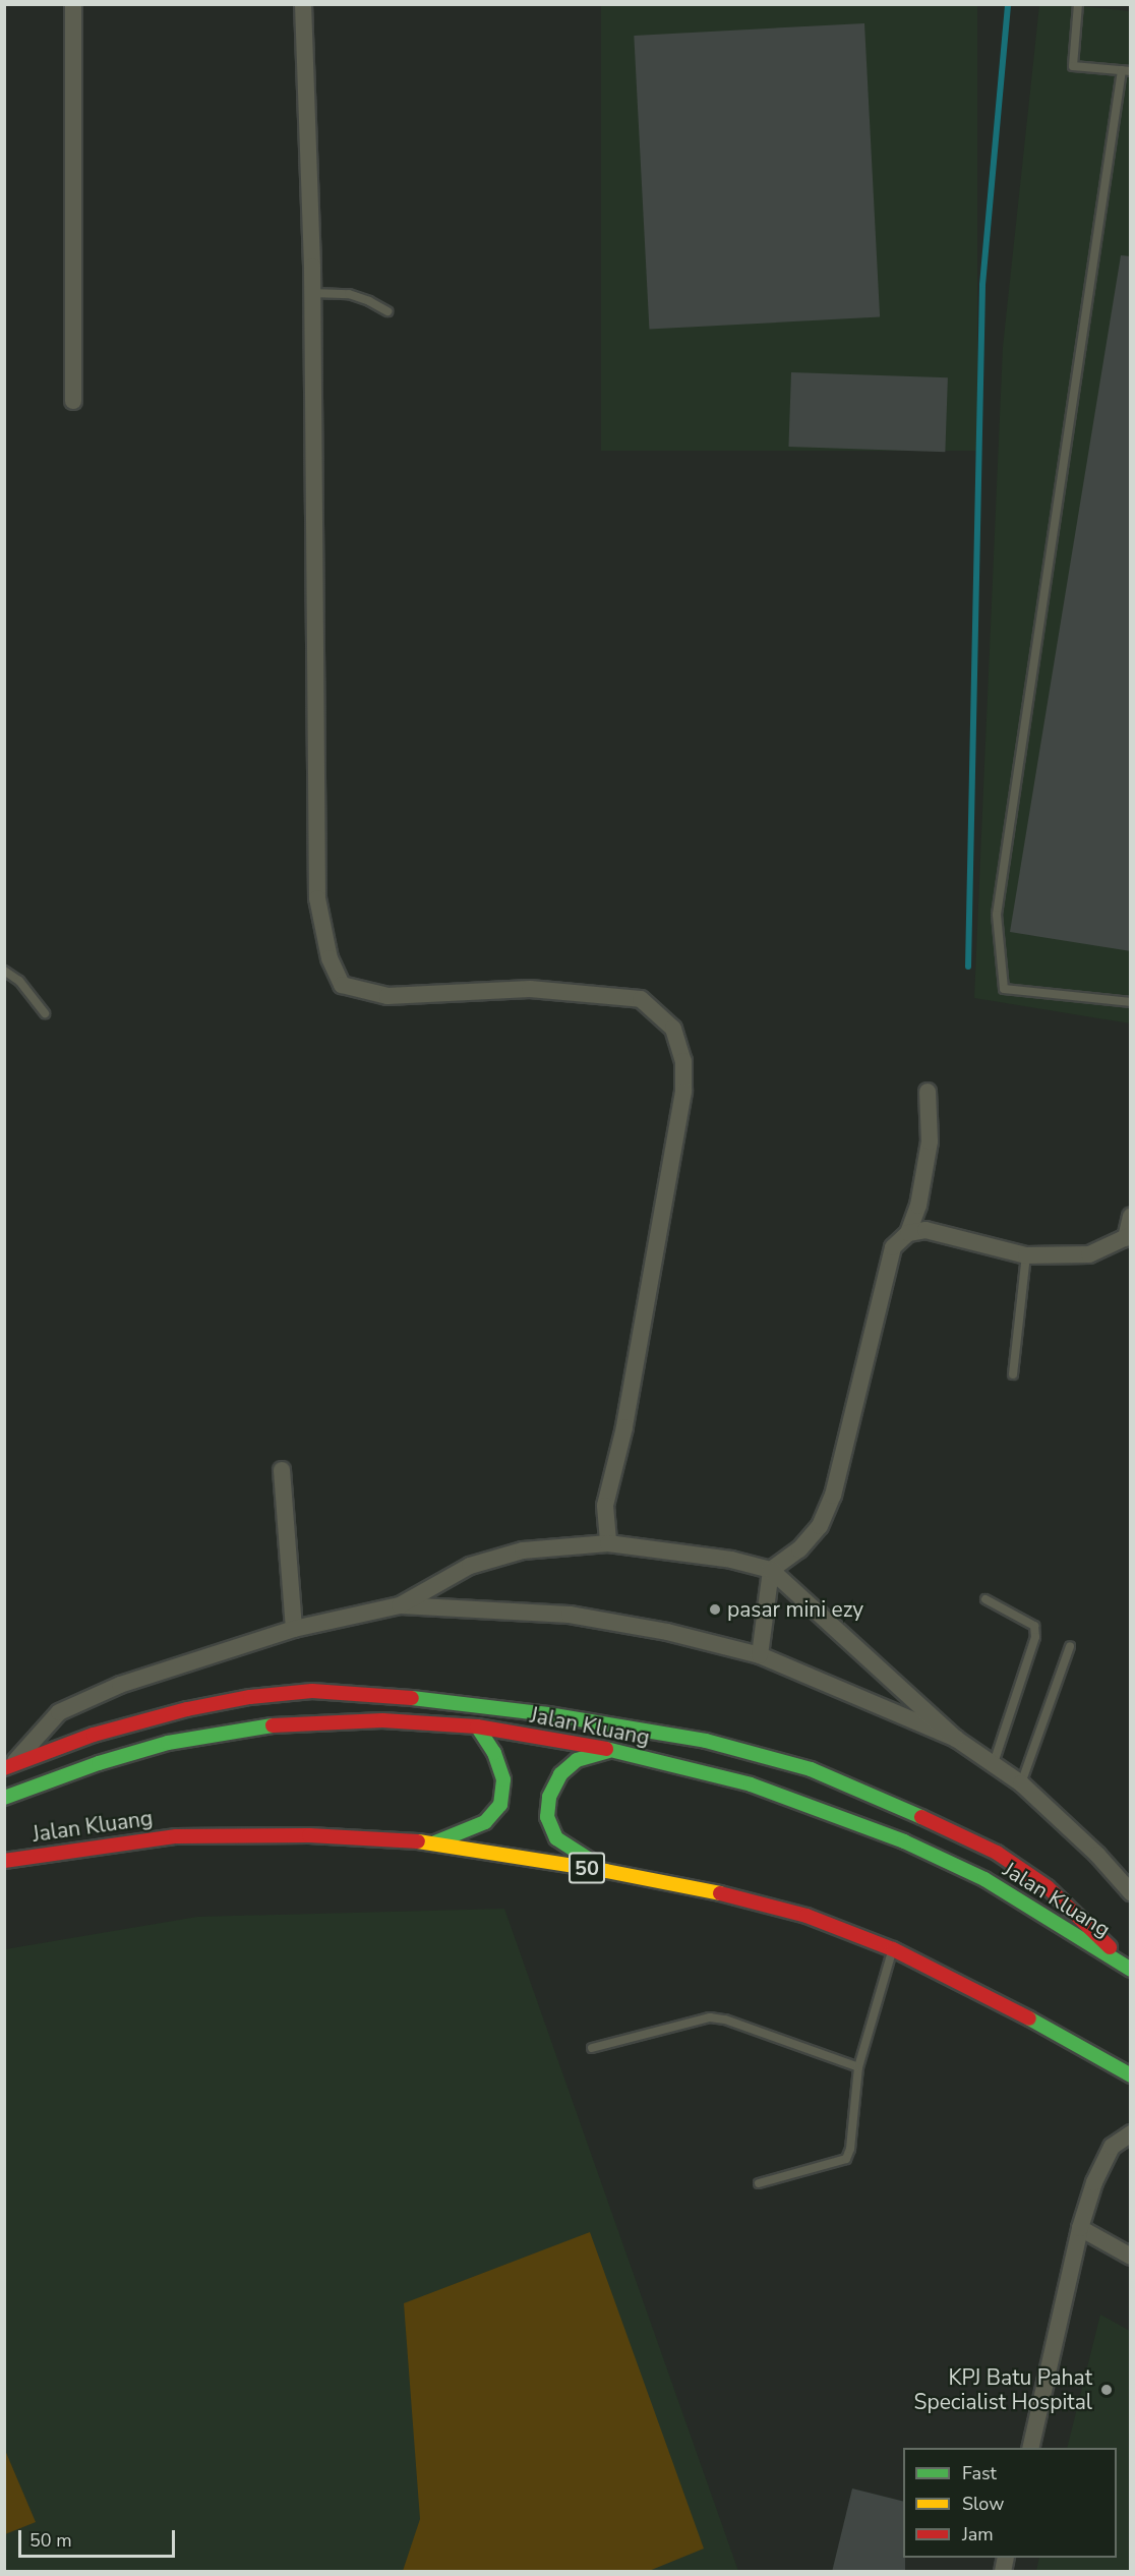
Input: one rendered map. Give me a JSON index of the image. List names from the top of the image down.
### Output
{
  "streets": {
    "main road": ["Jalan Kluang", "50"]
  },
  "places": ["pasar mini ezy", "KPJ Batu Pahat Specialist Hospital"],
  "legend": ["Fast", "Slow", "Jam"],
  "scale_bar": "50 m"
}
